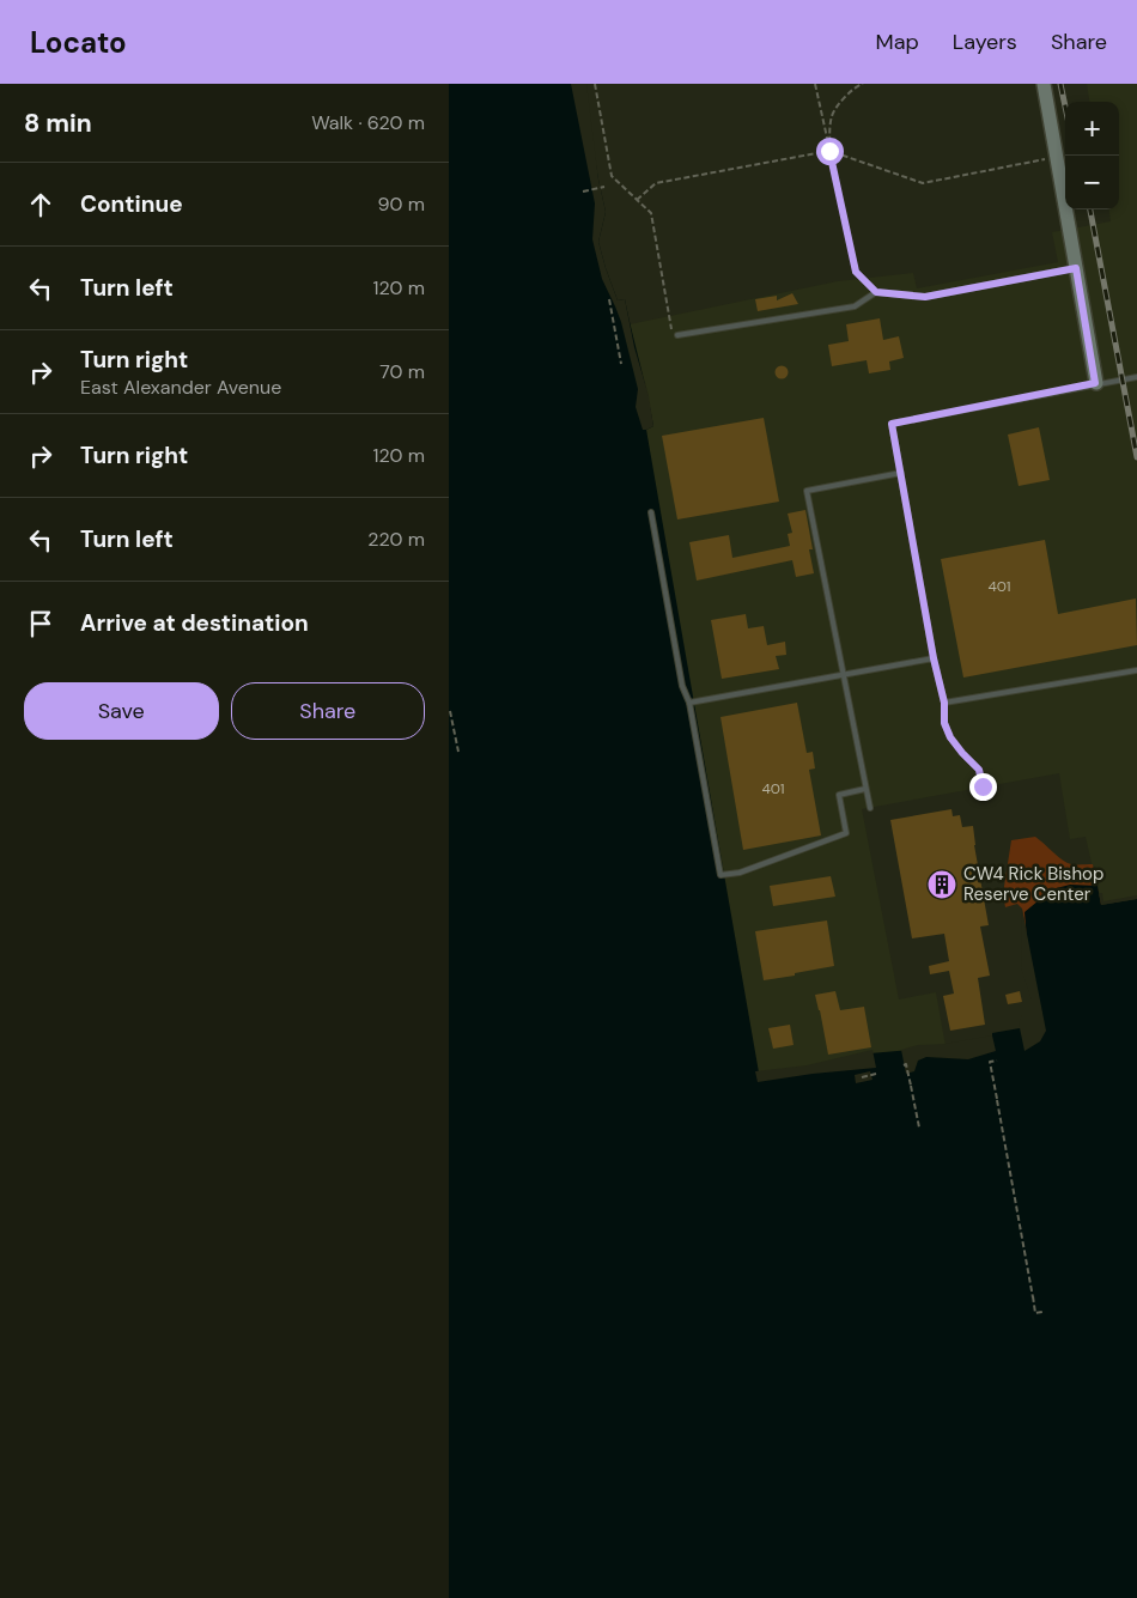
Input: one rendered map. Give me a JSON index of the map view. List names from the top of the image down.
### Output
{
  "places": {
    "building": ["CW4 Rick Bishop Reserve Center"]
  },
  "house_numbers": ["401", "401"],
  "page": {
    "header": "Locato",
    "nav": ["Map", "Layers", "Share"],
    "heading": ["8 min", "Walk · 620 m"],
    "map_buttons": ["+", "−"],
    "list": [
      ["Continue", "90 m"],
      ["Turn left", "120 m"],
      ["Turn right", "East Alexander Avenue", "70 m"],
      ["Turn right", "120 m"],
      ["Turn left", "220 m"],
      "Arrive at destination"
    ],
    "buttons": ["Save", "Share"]
  }
}
